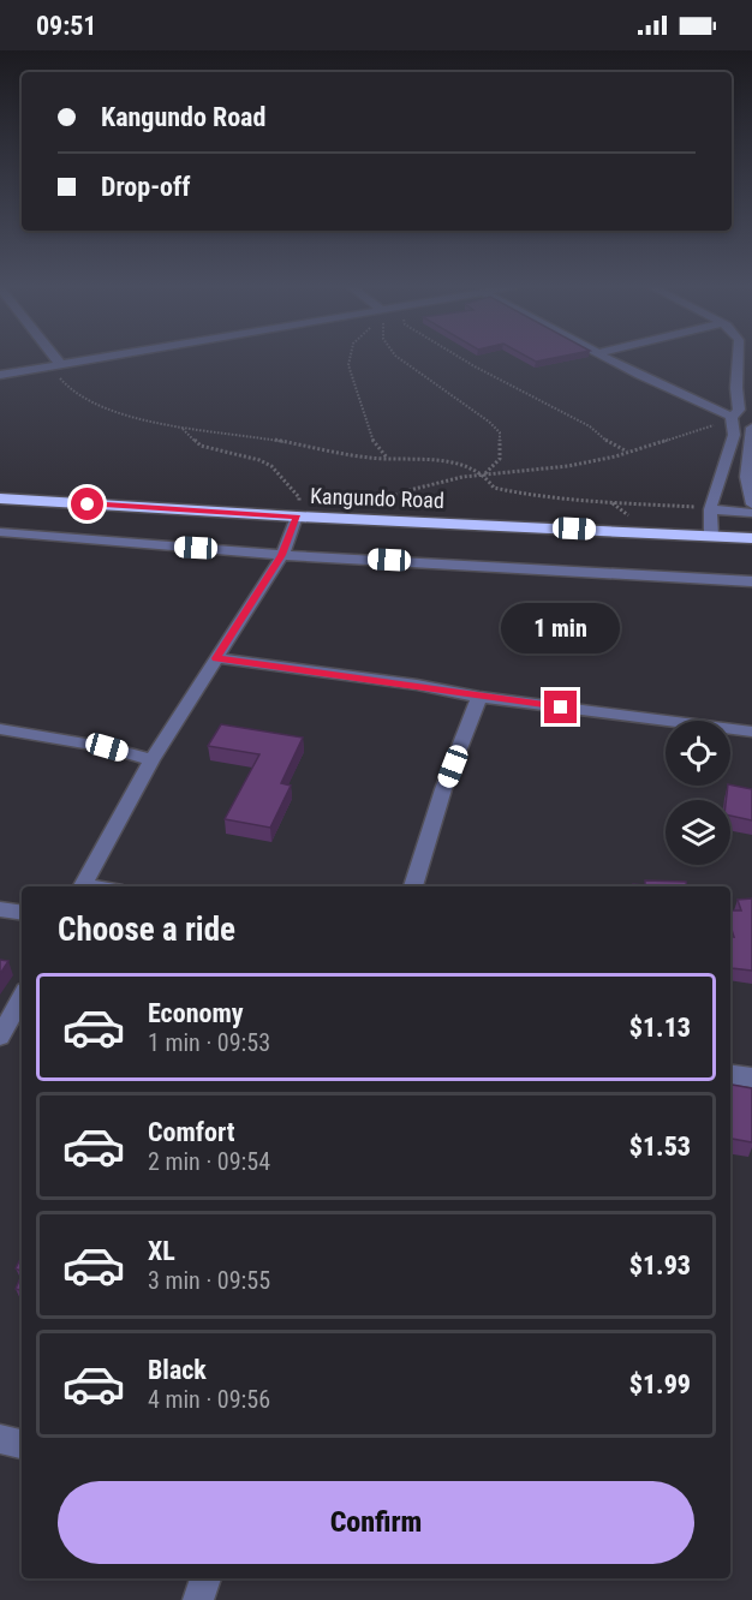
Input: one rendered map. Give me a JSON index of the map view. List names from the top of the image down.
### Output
{
  "streets": {
    "highway": ["Kangundo Road"]
  },
  "page": {
    "status": "09:51",
    "banner": ["Kangundo Road", "Drop-off"],
    "bubble": "1 min",
    "heading": "Choose a ride",
    "list": [
      {
        "name": "Economy",
        "note": "1 min · 09:53",
        "value": "$1.13"
      },
      {
        "name": "Comfort",
        "note": "2 min · 09:54",
        "value": "$1.53"
      },
      {
        "name": "XL",
        "note": "3 min · 09:55",
        "value": "$1.93"
      },
      {
        "name": "Black",
        "note": "4 min · 09:56",
        "value": "$1.99"
      }
    ],
    "buttons": "Confirm"
  }
}
